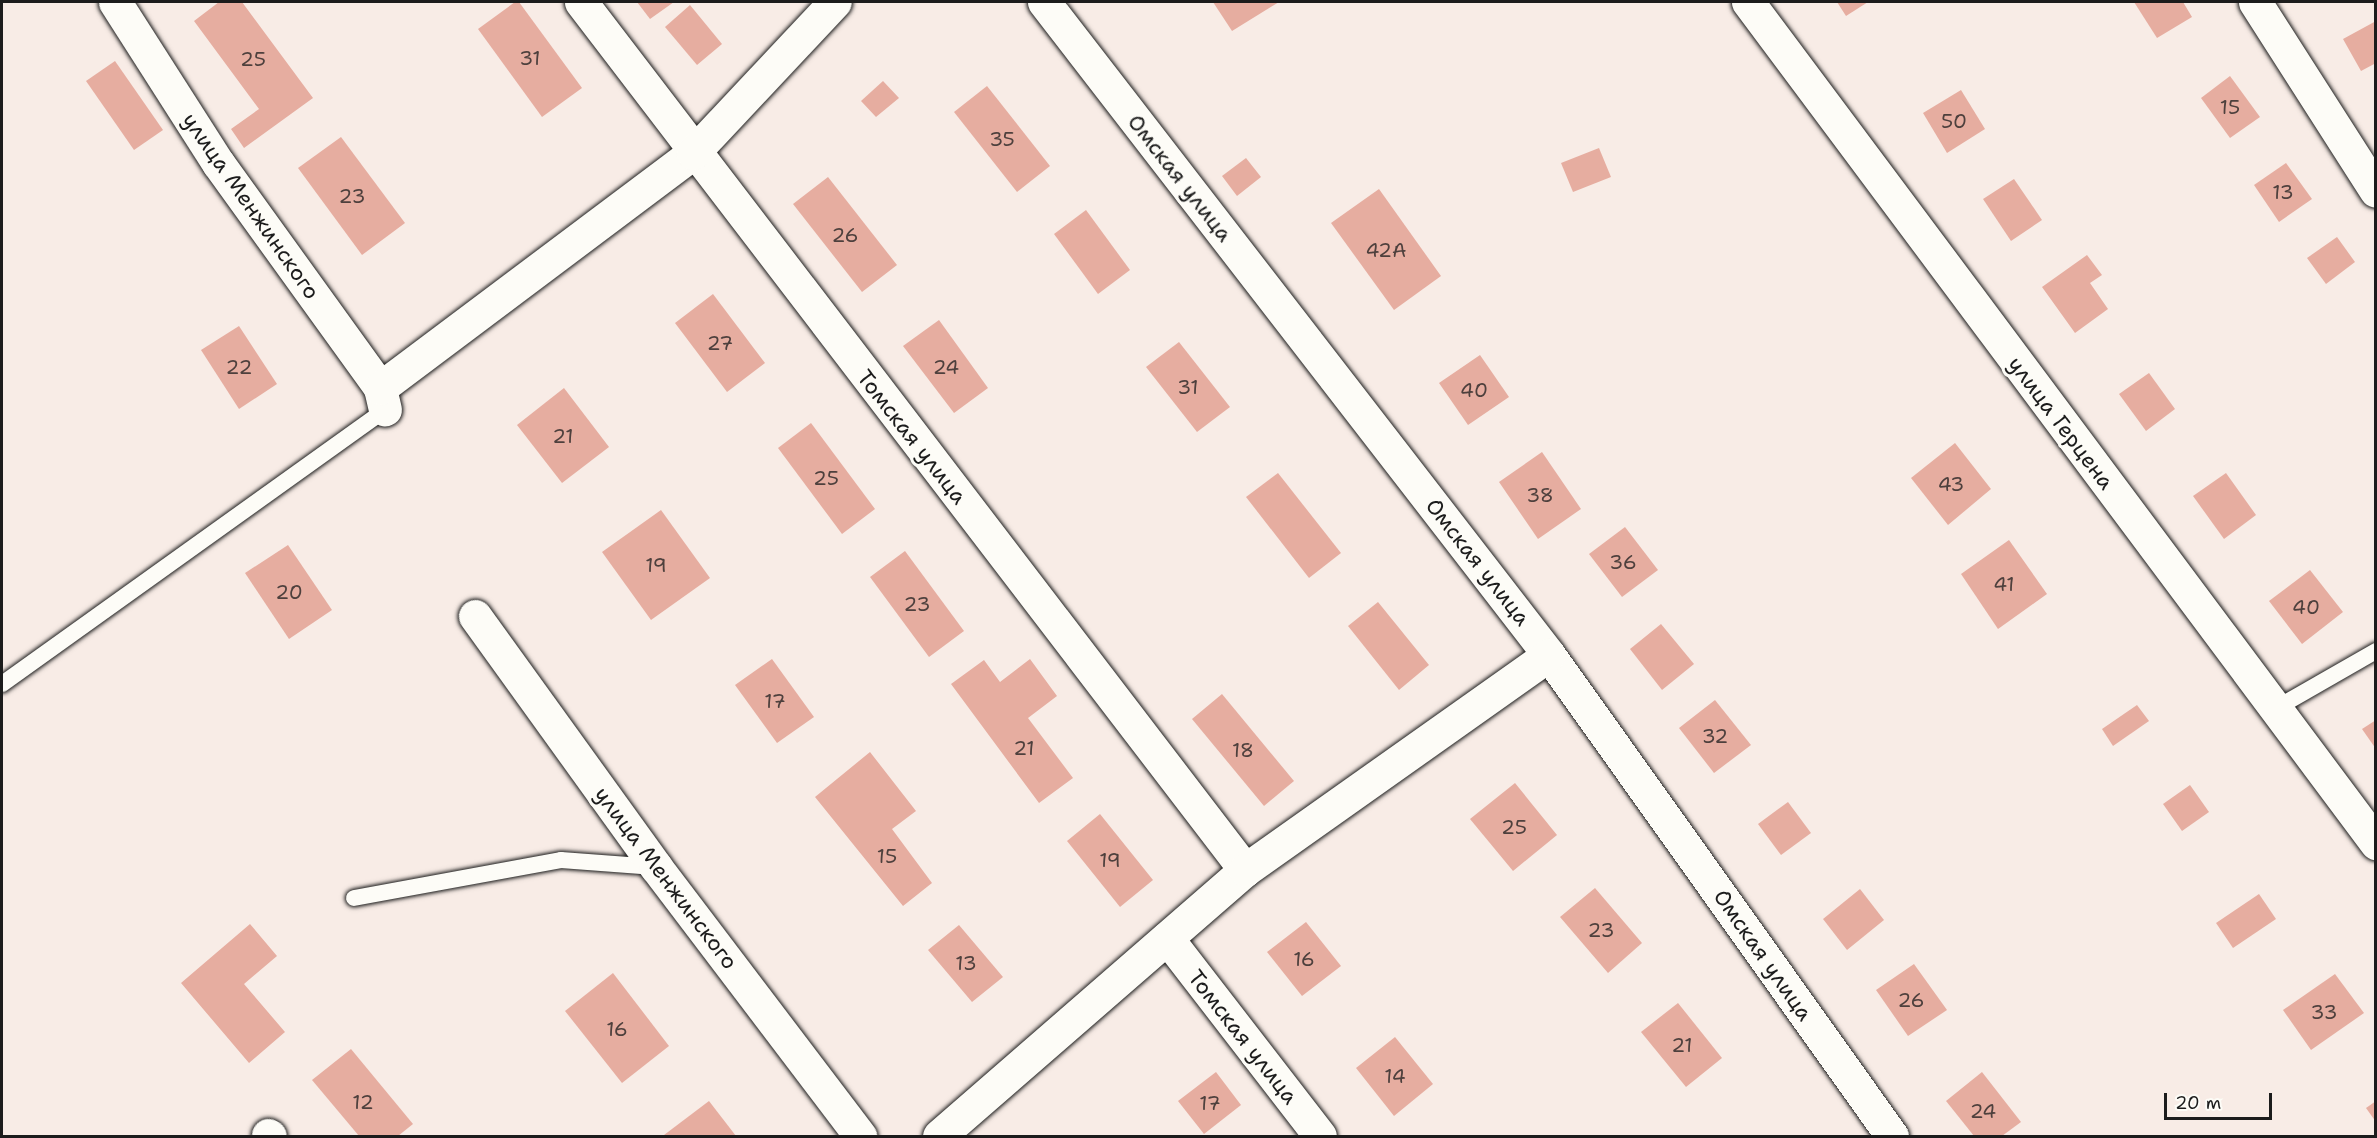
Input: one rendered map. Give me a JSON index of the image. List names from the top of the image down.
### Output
{
  "streets": {
    "street": [
      "Омская улица",
      "улица Менжинского",
      "улица Герцена",
      "Томская улица"
    ]
  },
  "house_numbers": [
    "31",
    "25",
    "15",
    "50",
    "35",
    "13",
    "23",
    "26",
    "42А",
    "27",
    "22",
    "24",
    "31",
    "40",
    "21",
    "25",
    "43",
    "38",
    "36",
    "19",
    "41",
    "20",
    "23",
    "40",
    "17",
    "32",
    "21",
    "18",
    "25",
    "15",
    "19",
    "23",
    "16",
    "13",
    "26",
    "33",
    "16",
    "21",
    "14",
    "12",
    "17",
    "24"
  ],
  "scale_bar": "20 m"
}
